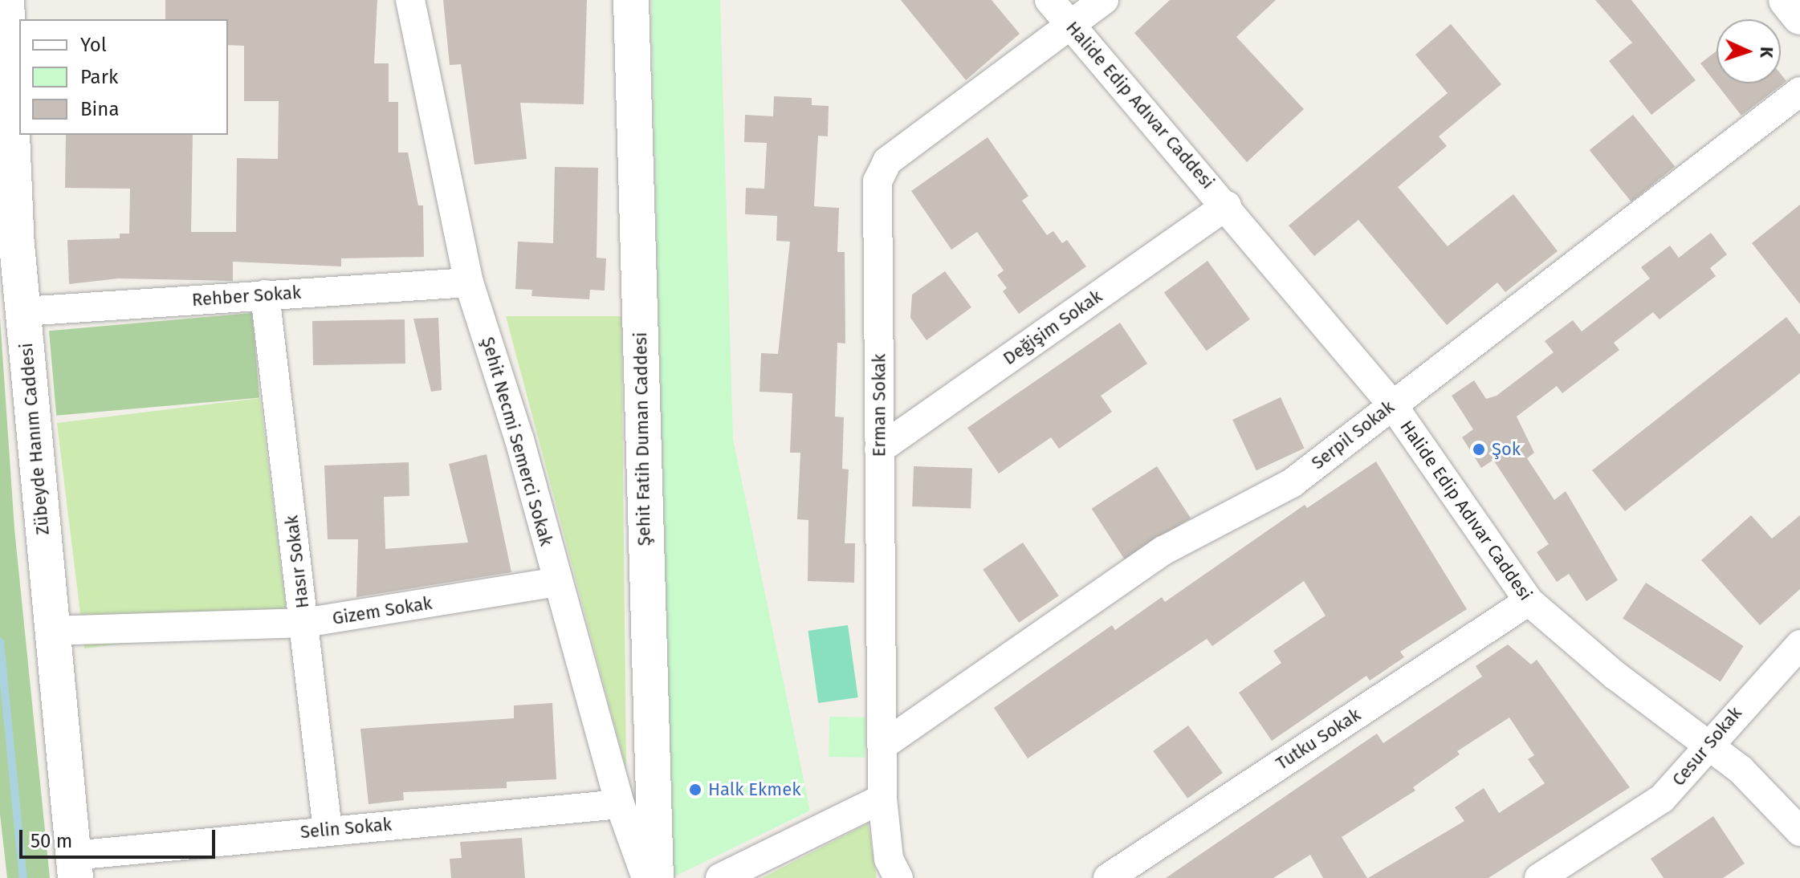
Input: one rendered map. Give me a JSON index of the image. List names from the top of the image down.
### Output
{
  "streets": {
    "street": [
      "Halide Edip Adıvar Caddesi",
      "Rehber Sokak",
      "Değişim Sokak",
      "Erman Sokak",
      "Serpil Sokak",
      "Zübeyde Hanım Caddesi",
      "Şehit Fatih Duman Caddesi",
      "Şehit Necmi Semerci Sokak",
      "Hasır Sokak",
      "Gizem Sokak",
      "Tutku Sokak",
      "Cesur Sokak",
      "Selin Sokak"
    ]
  },
  "crossings": [
    ["Halide Edip Adıvar Caddesi", "Değişim Sokak"],
    ["Halide Edip Adıvar Caddesi", "Erman Sokak"],
    ["Halide Edip Adıvar Caddesi", "Serpil Sokak"],
    ["Halide Edip Adıvar Caddesi", "Tutku Sokak"],
    ["Halide Edip Adıvar Caddesi", "Cesur Sokak"],
    ["Rehber Sokak", "Zübeyde Hanım Caddesi"],
    ["Rehber Sokak", "Şehit Necmi Semerci Sokak"],
    ["Rehber Sokak", "Hasır Sokak"],
    ["Değişim Sokak", "Erman Sokak"],
    ["Erman Sokak", "Serpil Sokak"],
    ["Zübeyde Hanım Caddesi", "Gizem Sokak"],
    ["Zübeyde Hanım Caddesi", "Selin Sokak"],
    ["Şehit Necmi Semerci Sokak", "Gizem Sokak"],
    ["Şehit Necmi Semerci Sokak", "Selin Sokak"],
    ["Hasır Sokak", "Gizem Sokak"],
    ["Hasır Sokak", "Selin Sokak"]
  ],
  "places": ["Şok", "Halk Ekmek"],
  "legend": ["Yol", "Park", "Bina"],
  "scale_bar": "50 m",
  "north": "right"
}
